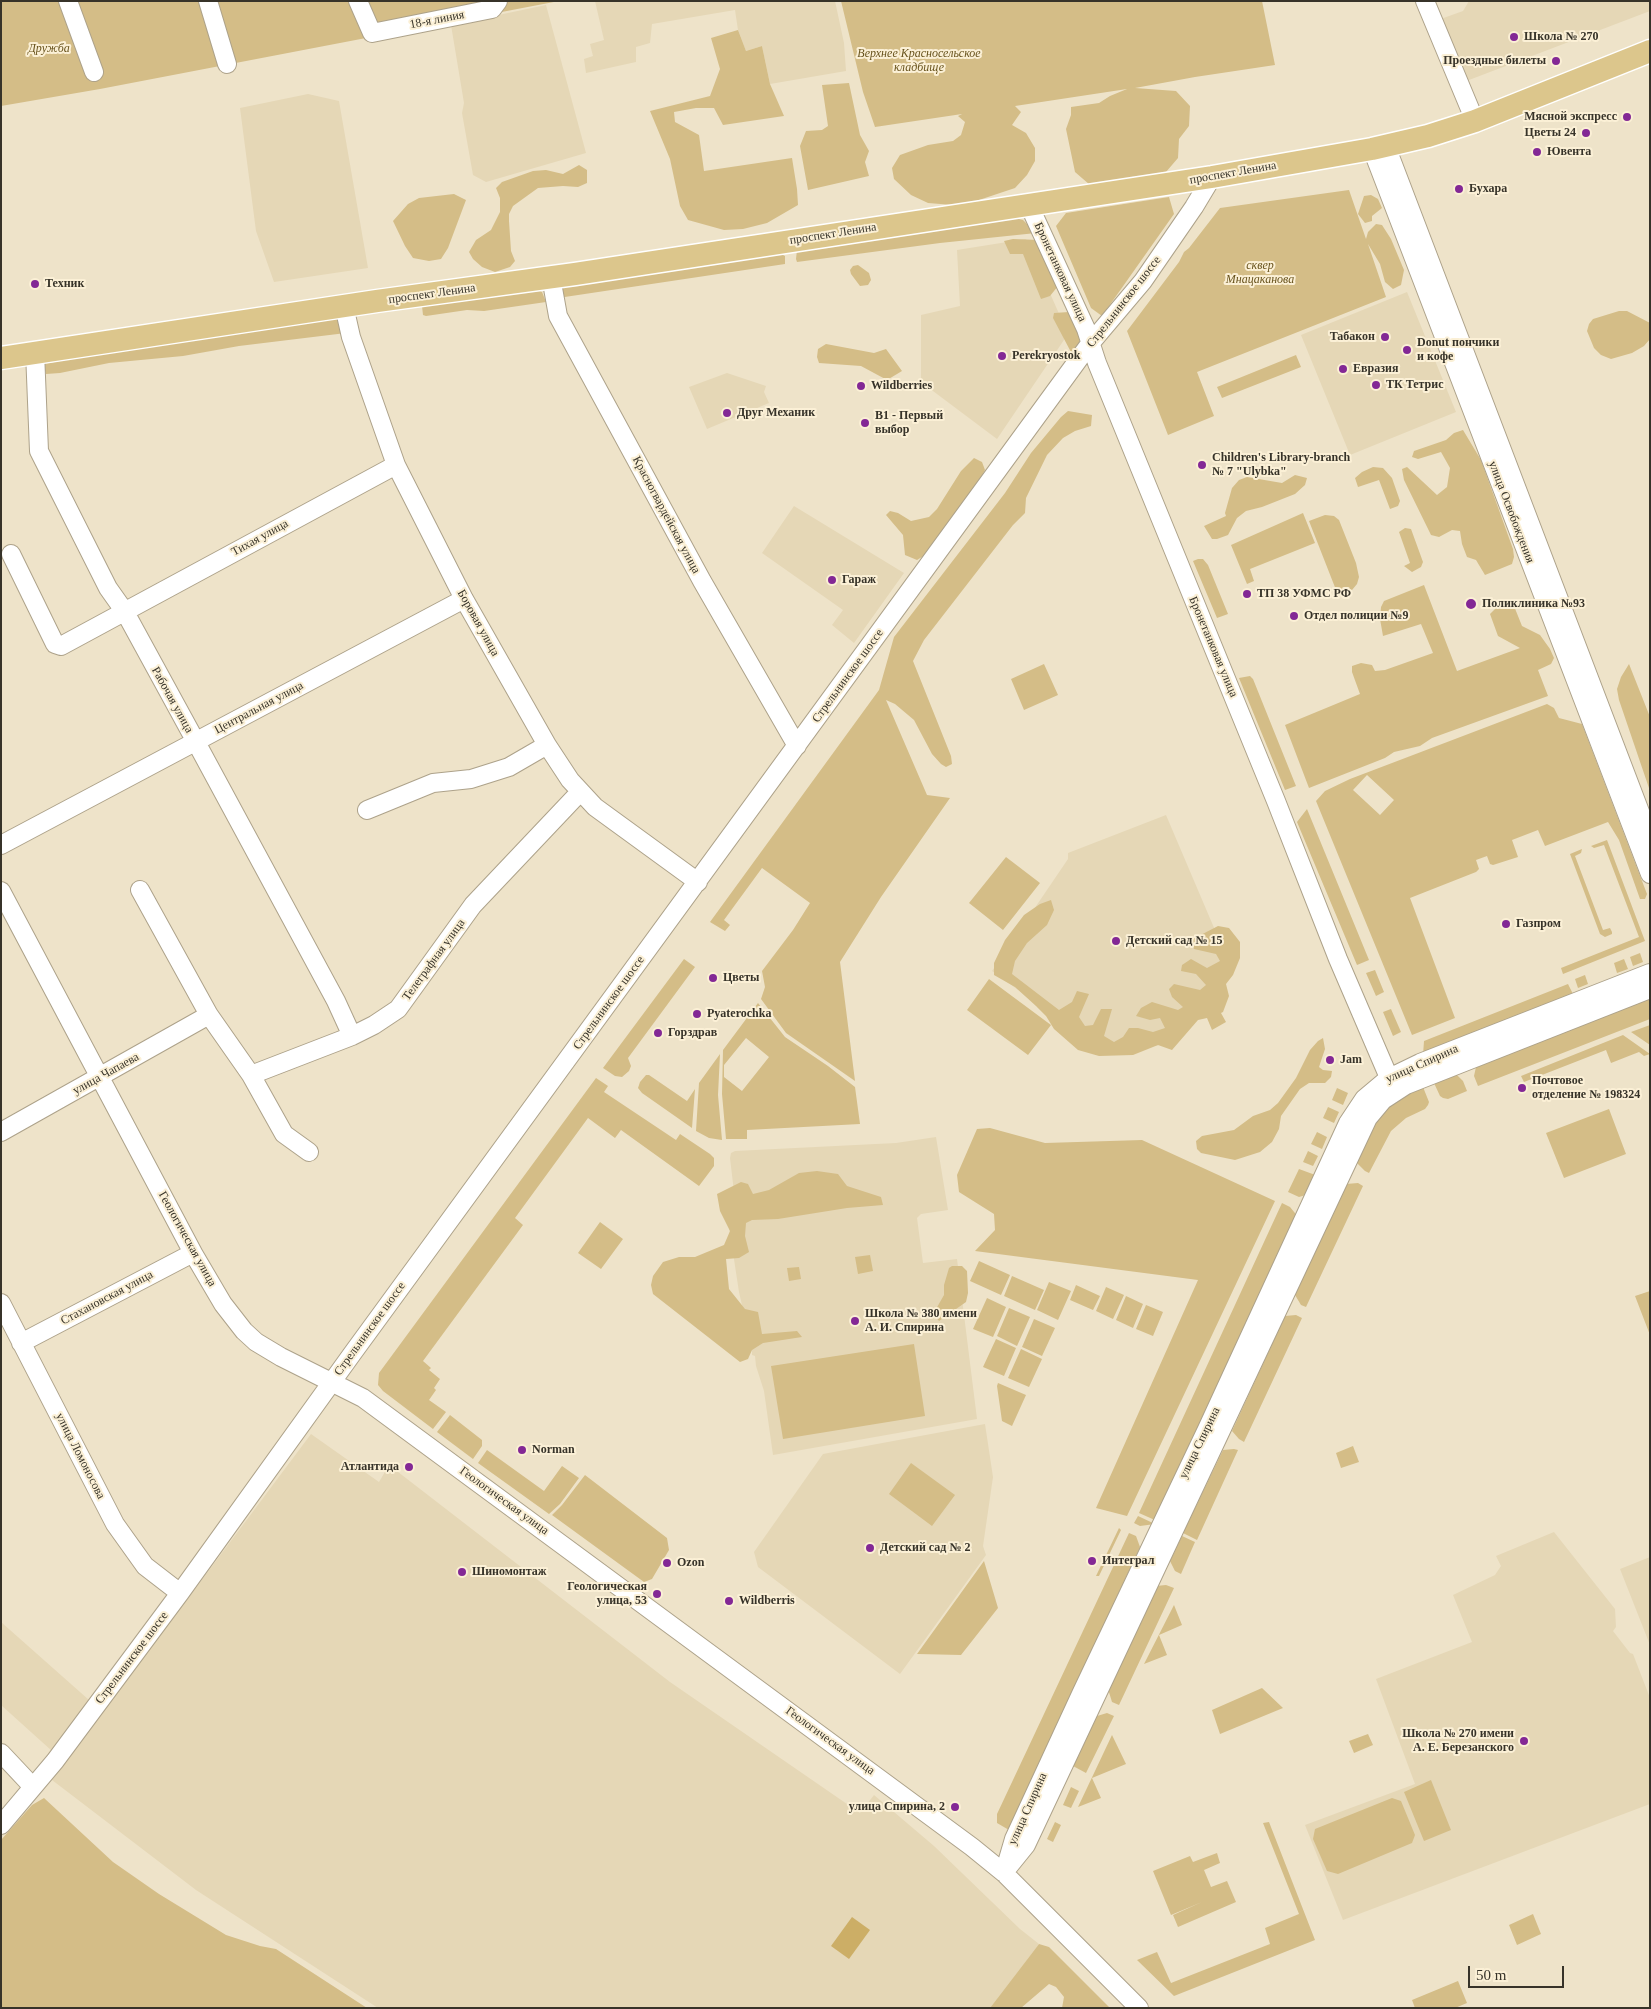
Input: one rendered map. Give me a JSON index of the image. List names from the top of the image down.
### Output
{
  "streets": {
    "main road": ["проспект Ленина"],
    "street": [
      "18-я линия",
      "Бронетанковая улица",
      "Стрельнинское шоссе",
      "улица Освобождения",
      "Красногвардейская улица",
      "Тихая улица",
      "Боровая улица",
      "Рабочая улица",
      "Центральная улица",
      "Телеграфная улица",
      "улица Спирина",
      "улица Чапаева",
      "Геологическая улица",
      "Стахановская улица",
      "улица Ломоносова"
    ]
  },
  "crossings": [
    ["проспект Ленина", "Бронетанковая улица"],
    ["проспект Ленина", "Стрельнинское шоссе"],
    ["проспект Ленина", "улица Освобождения"],
    ["проспект Ленина", "Красногвардейская улица"],
    ["проспект Ленина", "Боровая улица"],
    ["проспект Ленина", "Рабочая улица"],
    ["Бронетанковая улица", "Стрельнинское шоссе"],
    ["Бронетанковая улица", "улица Спирина"],
    ["Стрельнинское шоссе", "Красногвардейская улица"],
    ["Стрельнинское шоссе", "Боровая улица"],
    ["Стрельнинское шоссе", "Геологическая улица"],
    ["Стрельнинское шоссе", "улица Ломоносова"],
    ["Тихая улица", "Боровая улица"],
    ["Тихая улица", "Рабочая улица"],
    ["Боровая улица", "Центральная улица"],
    ["Боровая улица", "Телеграфная улица"],
    ["Рабочая улица", "Центральная улица"],
    ["Рабочая улица", "Телеграфная улица"],
    ["улица Спирина", "Геологическая улица"],
    ["улица Чапаева", "Геологическая улица"],
    ["Геологическая улица", "Стахановская улица"],
    ["Стахановская улица", "улица Ломоносова"]
  ],
  "parks": ["Дружба", "Верхнее Красносельское кладбище", "сквер Мнацаканова"],
  "places": [
    "Школа № 270",
    "Проездные билеты",
    "Мясной экспресс",
    "Цветы 24",
    "Ювента",
    "Бухара",
    "Техник",
    "Табакон",
    "Donut пончики и кофе",
    "Perekryostok",
    "Евразия",
    "ТК Тетрис",
    "Wildberries",
    "Друг Механик",
    "В1 - Первый выбор",
    "Children's Library-branch № 7 \"Ulybka\"",
    "Гараж",
    "ТП 38 УФМС РФ",
    "Поликлиника №93",
    "Отдел полиции №9",
    "Газпром",
    "Детский сад № 15",
    "Цветы",
    "Pyaterochka",
    "Горздрав",
    "Jam",
    "Почтовое отделение № 198324",
    "Школа № 380 имени А. И. Спирина",
    "Norman",
    "Атлантида",
    "Детский сад № 2",
    "Интеграл",
    "Ozon",
    "Шиномонтаж",
    "Геологическая улица, 53",
    "Wildberris",
    "Школа № 270 имени А. Е. Березанского",
    "улица Спирина, 2"
  ],
  "scale_bar": "50 m"
}
